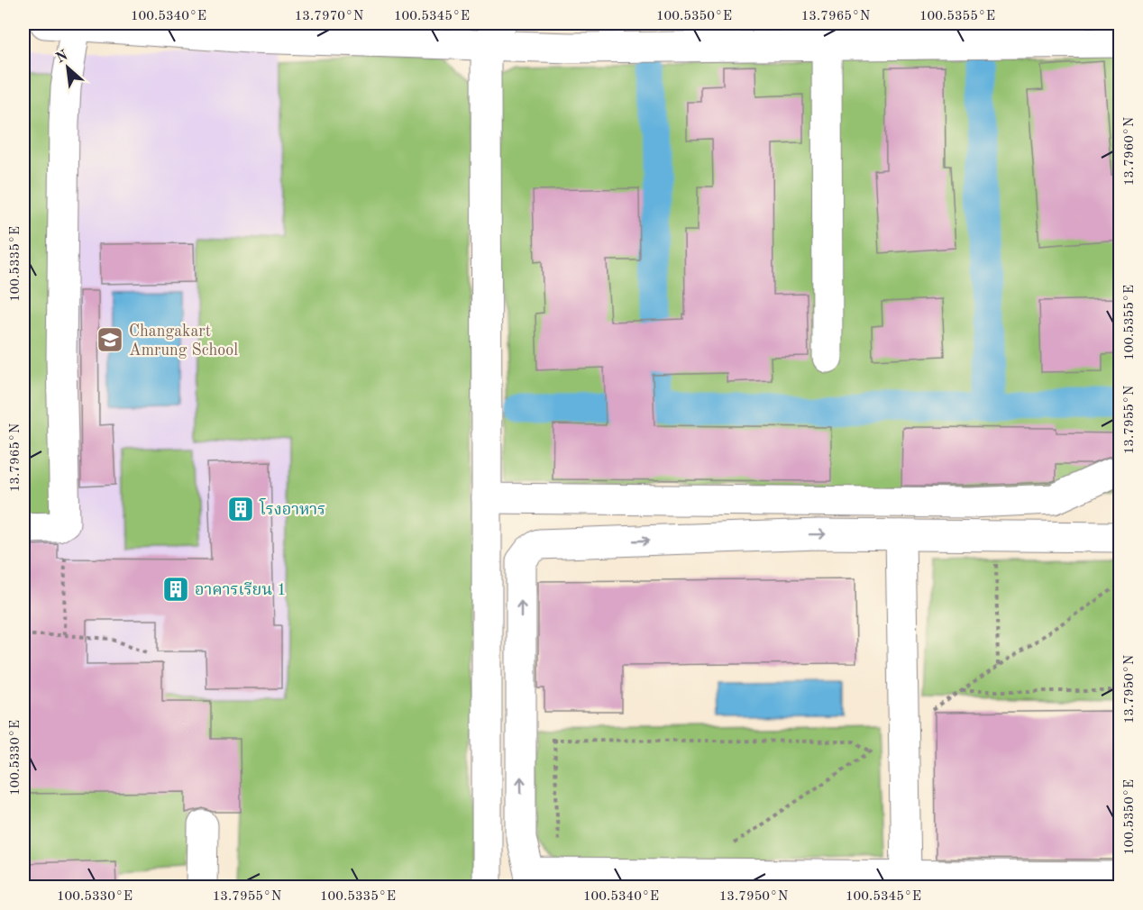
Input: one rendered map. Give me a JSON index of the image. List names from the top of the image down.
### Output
{
  "places": {
    "school or university": ["Changakart Amrung School"],
    "building": ["โรงอาหาร", "อาคารเรียน 1"]
  },
  "north": "top left",
  "coordinates": [
    "100.5340°E",
    "13.7970°N",
    "100.5345°E",
    "100.5350°E",
    "13.7965°N",
    "100.5355°E",
    "13.7960°N",
    "100.5335°E",
    "13.7955°N",
    "13.7950°N",
    "100.5330°E"
  ]
}
